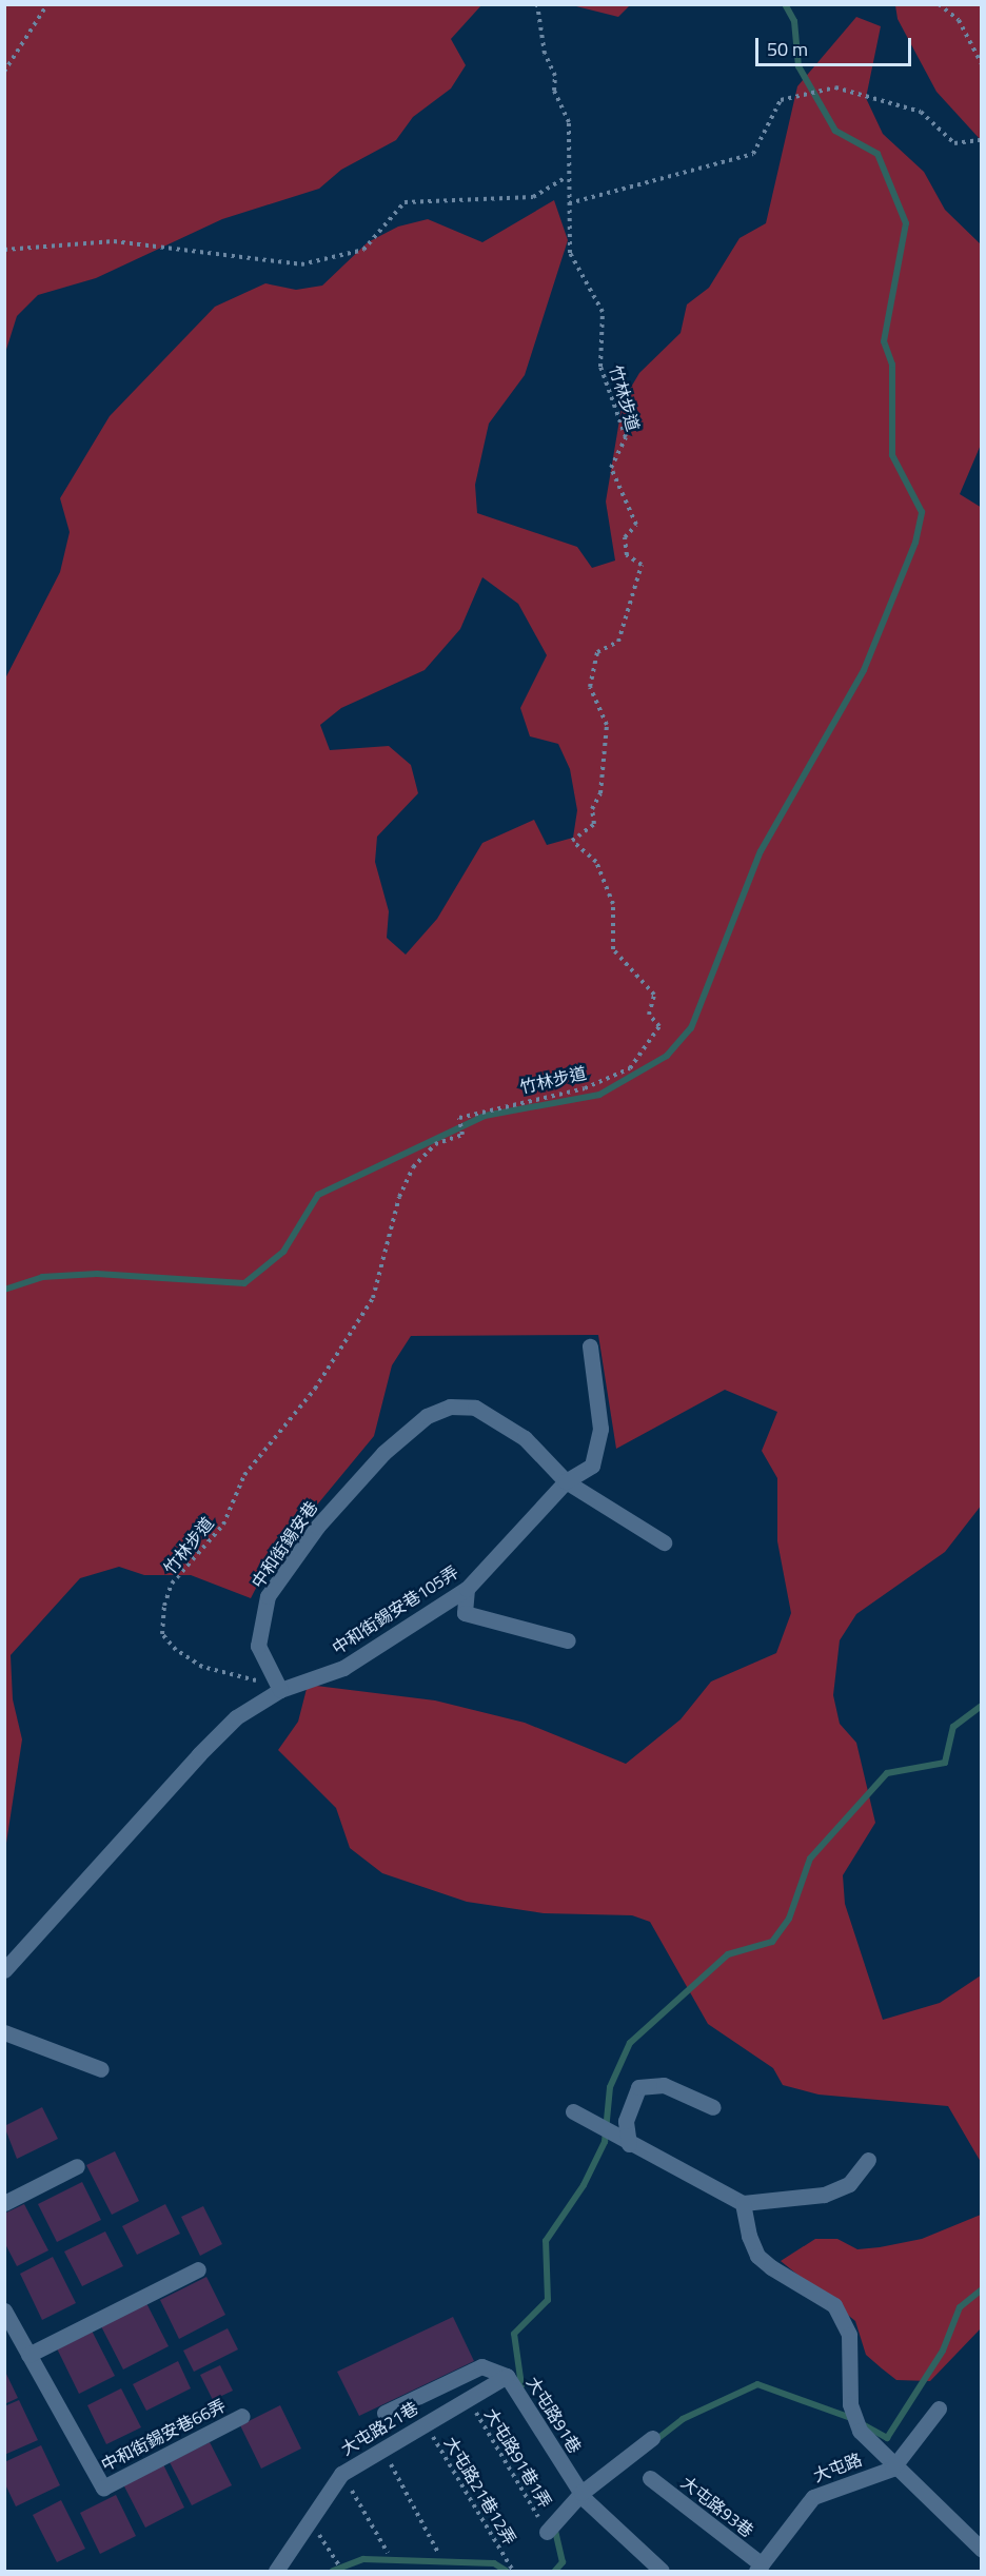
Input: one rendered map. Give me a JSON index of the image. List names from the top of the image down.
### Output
{
  "streets": {
    "street": [
      "中和街錫安巷",
      "中和街錫安巷105弄",
      "大屯路91巷",
      "大屯路21巷",
      "中和街錫安巷66弄",
      "大屯路",
      "大屯路93巷"
    ],
    "path": ["竹林步道", "大屯路91巷1弄", "大屯路21巷12弄"]
  },
  "crossings": [
    ["竹林步道", "中和街錫安巷"],
    ["竹林步道", "中和街錫安巷105弄"],
    ["中和街錫安巷", "中和街錫安巷105弄"],
    ["大屯路91巷", "大屯路21巷"],
    ["大屯路21巷", "大屯路91巷1弄"],
    ["大屯路21巷", "大屯路21巷12弄"],
    ["大屯路", "大屯路93巷"]
  ],
  "scale_bar": "50 m"
}
